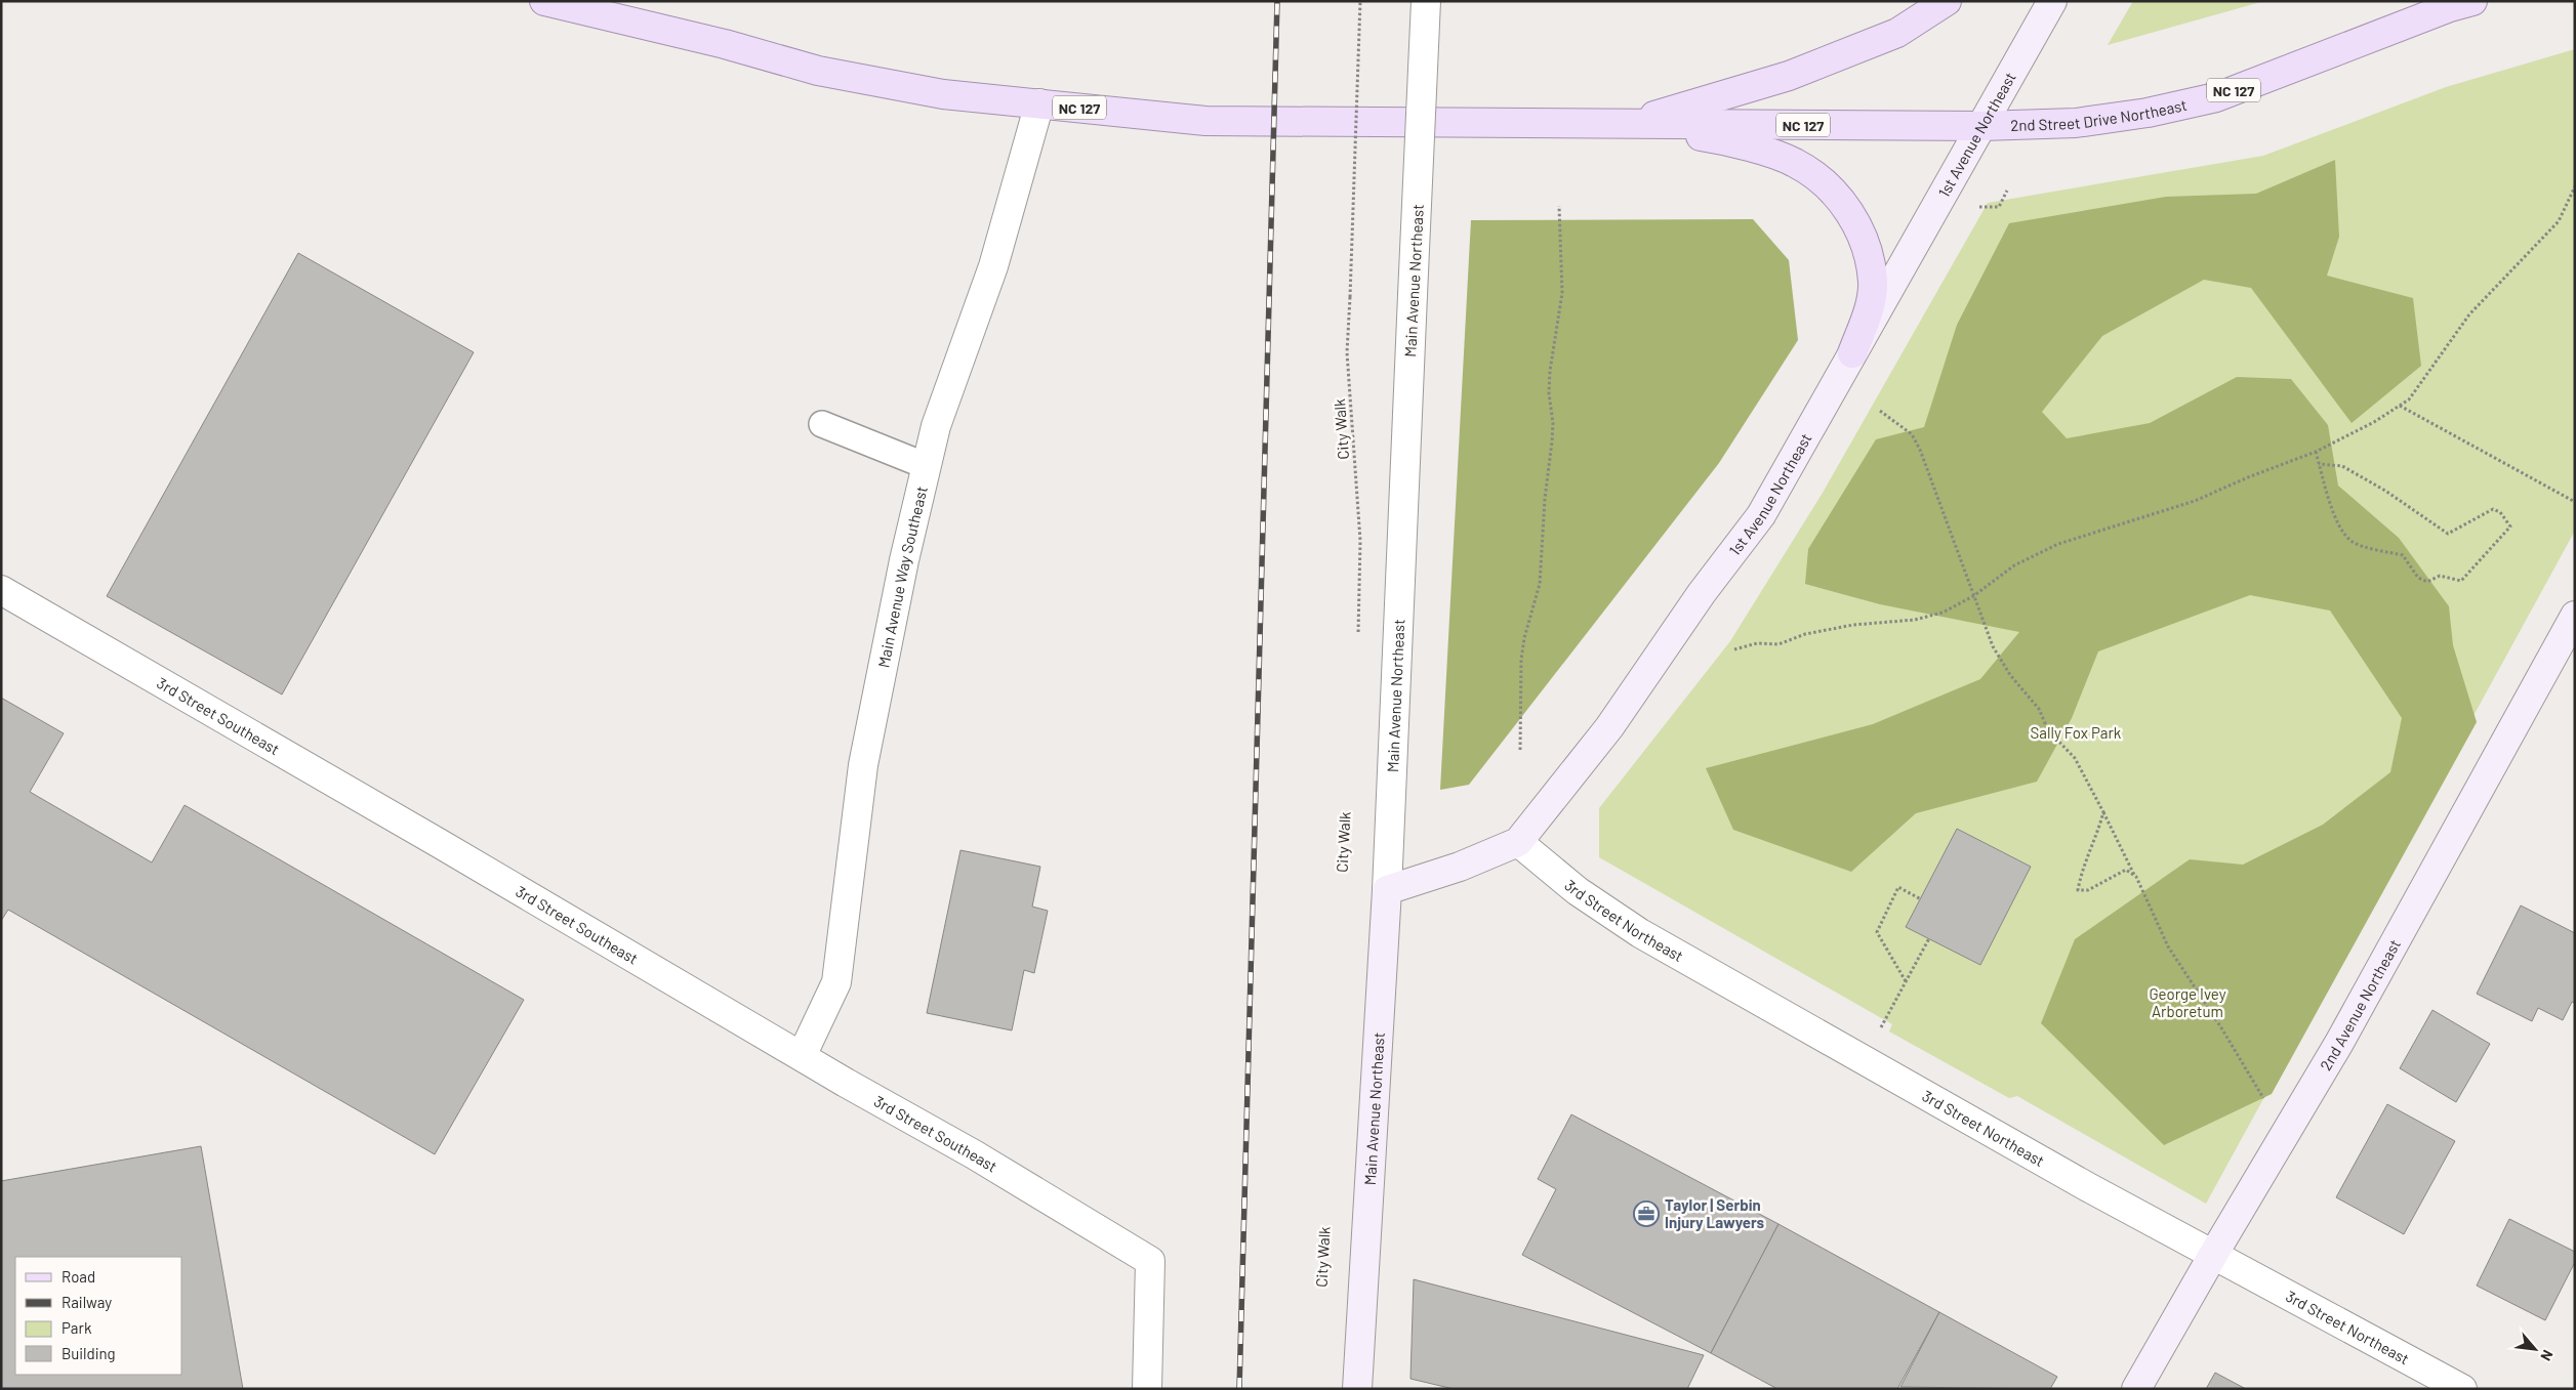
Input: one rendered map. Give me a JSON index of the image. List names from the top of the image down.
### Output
{
  "streets": {
    "main road": ["NC 127", "2nd Street Drive Northeast"],
    "street": [
      "1st Avenue Northeast",
      "Main Avenue Northeast",
      "Main Avenue Way Southeast",
      "3rd Street Southeast",
      "3rd Street Northeast",
      "2nd Avenue Northeast"
    ],
    "path": ["City Walk"]
  },
  "crossings": [
    ["NC 127", "2nd Street Drive Northeast"],
    ["NC 127", "1st Avenue Northeast"],
    ["NC 127", "Main Avenue Way Southeast"],
    ["2nd Street Drive Northeast", "1st Avenue Northeast"],
    ["1st Avenue Northeast", "Main Avenue Northeast"],
    ["1st Avenue Northeast", "3rd Street Northeast"],
    ["Main Avenue Way Southeast", "3rd Street Southeast"],
    ["3rd Street Northeast", "2nd Avenue Northeast"]
  ],
  "parks": ["Sally Fox Park", "George Ivey Arboretum"],
  "places": {
    "office": ["Taylor | Serbin Injury Lawyers"]
  },
  "legend": [
    "Road",
    "Railway",
    "Park",
    "Building"
  ],
  "north": "bottom right"
}
